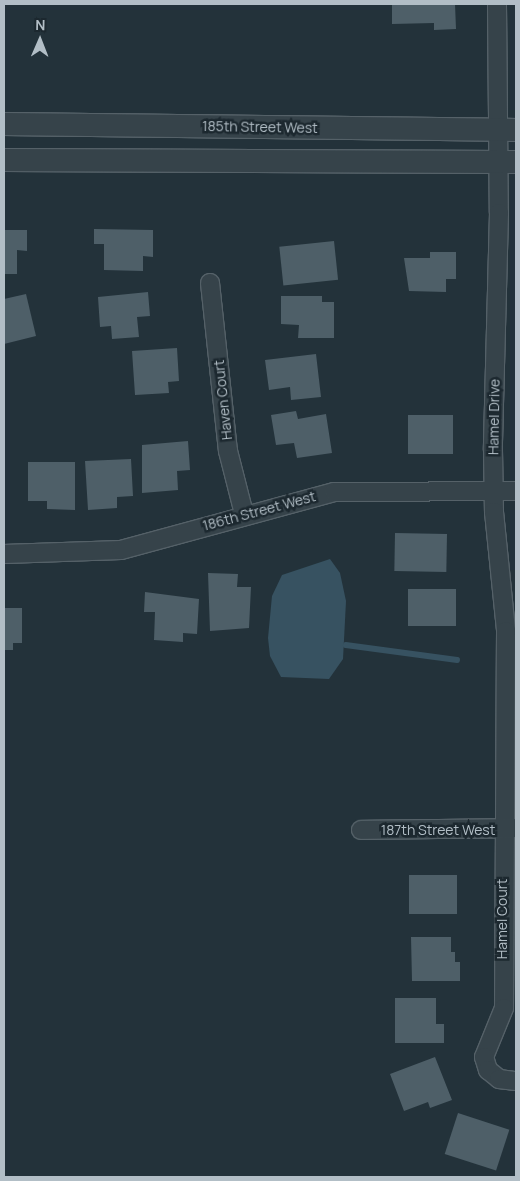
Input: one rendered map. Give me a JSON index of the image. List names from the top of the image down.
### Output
{
  "streets": {
    "street": [
      "185th Street West",
      "Haven Court",
      "Hamel Drive",
      "186th Street West",
      "187th Street West",
      "Hamel Court"
    ]
  },
  "crossings": [
    ["185th Street West", "Hamel Drive"],
    ["Haven Court", "186th Street West"],
    ["Hamel Drive", "186th Street West"],
    ["Hamel Drive", "187th Street West"],
    ["Hamel Drive", "Hamel Court"],
    ["187th Street West", "Hamel Court"]
  ],
  "north": "top"
}
